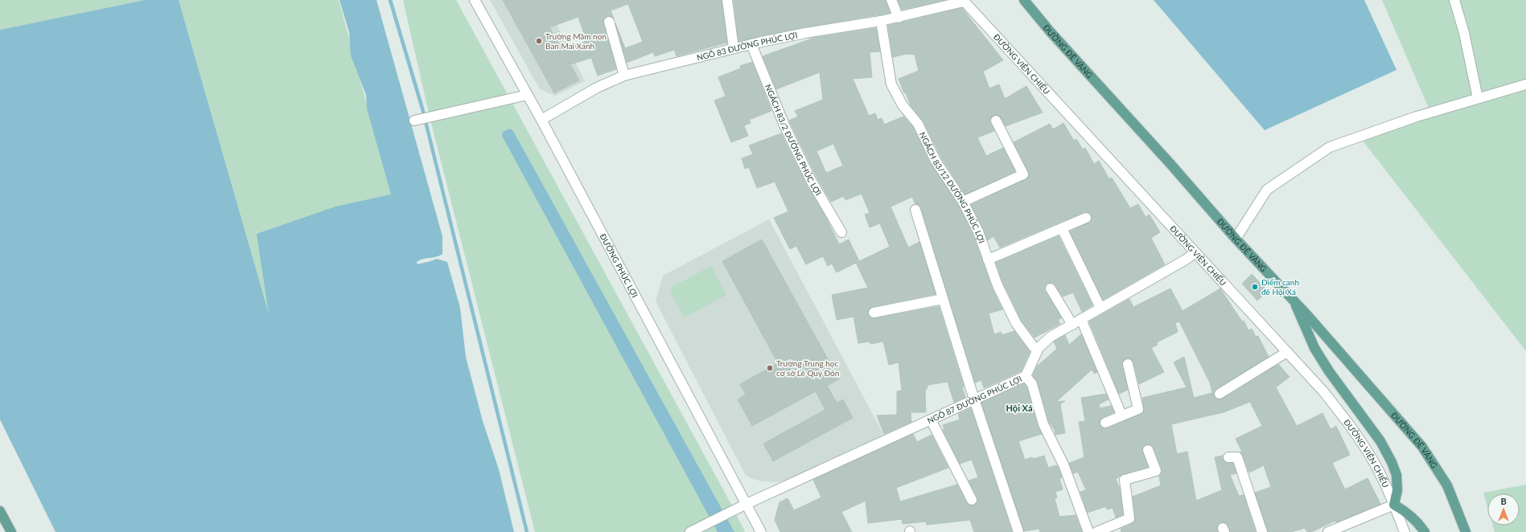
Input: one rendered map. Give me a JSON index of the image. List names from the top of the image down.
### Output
{
  "streets": {
    "main road": ["ĐƯỜNG ĐÊ VÀNG"],
    "street": [
      "NGÕ 83 ĐƯỜNG PHÚC LỢI",
      "ĐƯỜNG VIÊN CHIẾU",
      "NGÁCH 83/2 ĐƯỜNG PHÚC LỢI",
      "NGÁCH 83/12 ĐƯỜNG PHÚC LỢI",
      "ĐƯỜNG PHÚC LỢI",
      "NGÕ 87 ĐƯỜNG PHÚC LỢI"
    ]
  },
  "crossings": [
    ["NGÕ 83 ĐƯỜNG PHÚC LỢI", "ĐƯỜNG VIÊN CHIẾU"],
    ["NGÕ 83 ĐƯỜNG PHÚC LỢI", "NGÁCH 83/2 ĐƯỜNG PHÚC LỢI"],
    ["NGÕ 83 ĐƯỜNG PHÚC LỢI", "NGÁCH 83/12 ĐƯỜNG PHÚC LỢI"],
    ["NGÕ 83 ĐƯỜNG PHÚC LỢI", "ĐƯỜNG PHÚC LỢI"],
    ["ĐƯỜNG VIÊN CHIẾU", "NGÕ 87 ĐƯỜNG PHÚC LỢI"],
    ["NGÁCH 83/12 ĐƯỜNG PHÚC LỢI", "NGÕ 87 ĐƯỜNG PHÚC LỢI"],
    ["ĐƯỜNG PHÚC LỢI", "NGÕ 87 ĐƯỜNG PHÚC LỢI"]
  ],
  "districts": ["Hội Xá"],
  "places": ["Trường Mầm non Ban Mai Xanh", "Điếm canh đê Hội Xá", "Trường Trung học cơ sở Lê Quý Đôn"],
  "north": "top"
}
